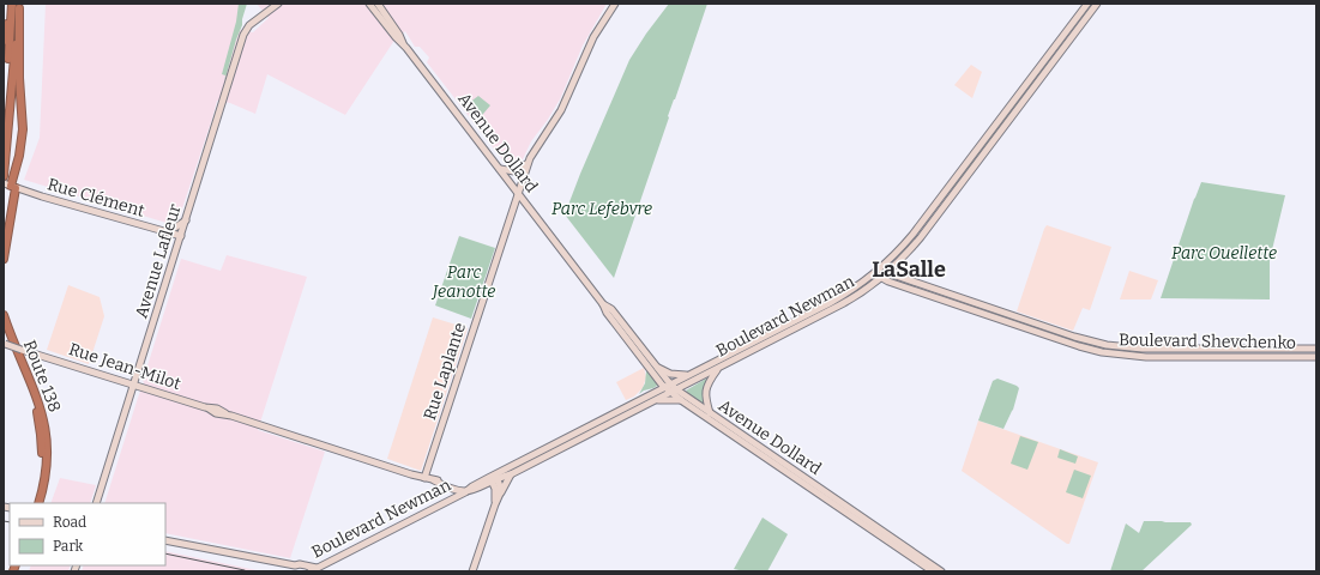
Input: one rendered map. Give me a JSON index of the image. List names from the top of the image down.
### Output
{
  "streets": {
    "highway": ["Route 138"],
    "main road": [
      "Avenue Dollard",
      "Rue Clément",
      "Avenue Lafleur",
      "Boulevard Newman",
      "Boulevard Shevchenko",
      "Rue Jean-Milot",
      "Rue Laplante"
    ]
  },
  "crossings": [
    ["Avenue Dollard", "Boulevard Newman"],
    ["Avenue Dollard", "Rue Laplante"],
    ["Rue Clément", "Avenue Lafleur"],
    ["Avenue Lafleur", "Rue Jean-Milot"],
    ["Boulevard Newman", "Boulevard Shevchenko"],
    ["Boulevard Newman", "Rue Jean-Milot"],
    ["Rue Jean-Milot", "Rue Laplante"]
  ],
  "districts": ["LaSalle"],
  "parks": ["Parc Lefebvre", "Parc Ouellette", "Parc Jeanotte"],
  "legend": ["Road", "Park"]
}
